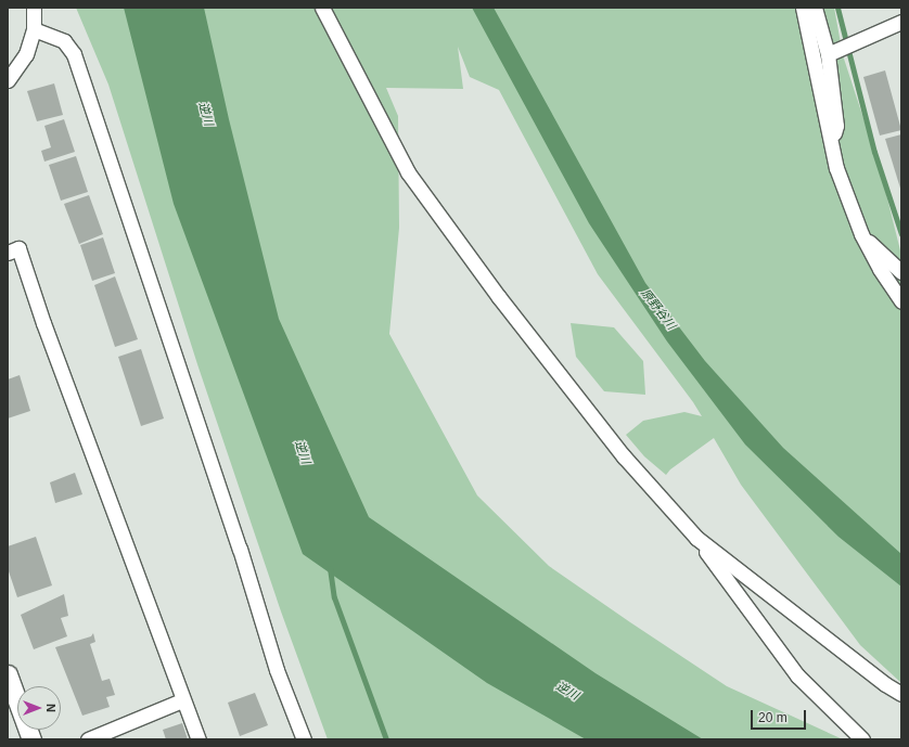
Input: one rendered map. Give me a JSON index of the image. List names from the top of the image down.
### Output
{
  "water": ["逆川", "原野谷川"],
  "scale_bar": "20 m",
  "north": "right"
}
